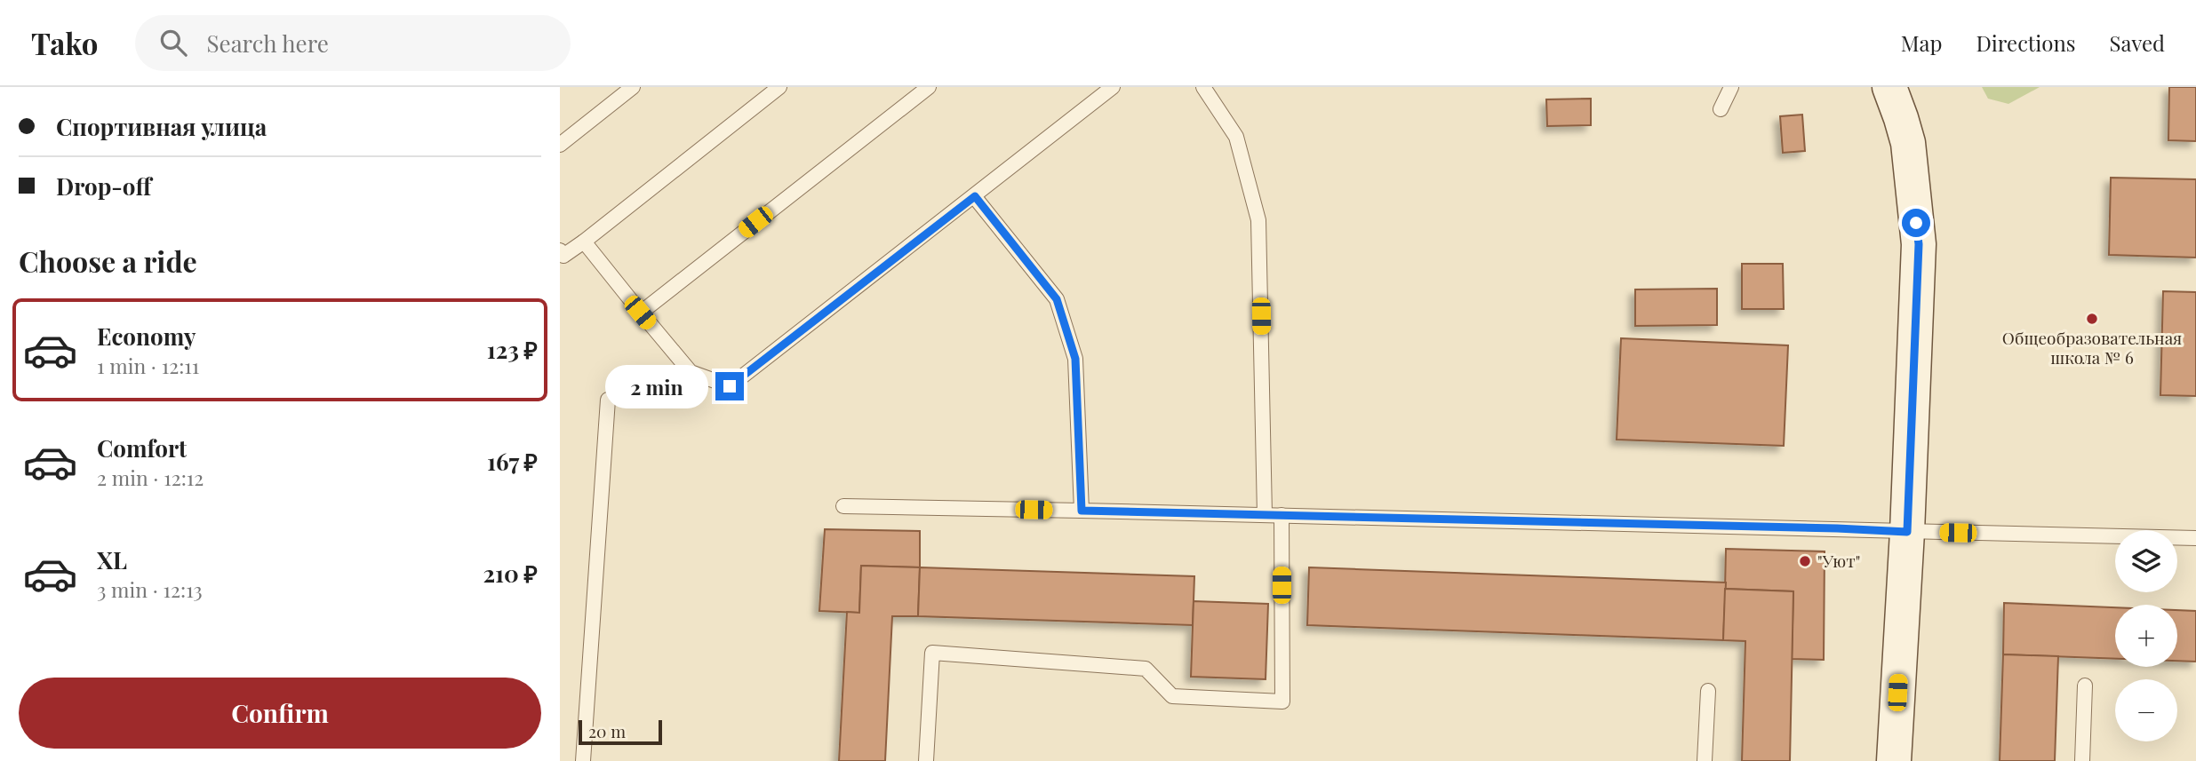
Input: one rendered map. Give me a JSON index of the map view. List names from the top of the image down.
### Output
{
  "places": ["Общеобразовательная школа № 6", "\"Уют\""],
  "scale_bar": "20 m",
  "page": {
    "header": "Tako",
    "search": "Search here",
    "nav": ["Map", "Directions", "Saved"],
    "banner": ["Спортивная улица", "Drop-off"],
    "heading": "Choose a ride",
    "list": [
      {
        "name": "Economy",
        "note": "1 min · 12:11",
        "value": "123 ₽"
      },
      {
        "name": "Comfort",
        "note": "2 min · 12:12",
        "value": "167 ₽"
      },
      {
        "name": "XL",
        "note": "3 min · 12:13",
        "value": "210 ₽"
      }
    ],
    "bubble": "2 min",
    "map_buttons": ["+", "−"],
    "buttons": "Confirm",
    "scale": "20 m"
  }
}
